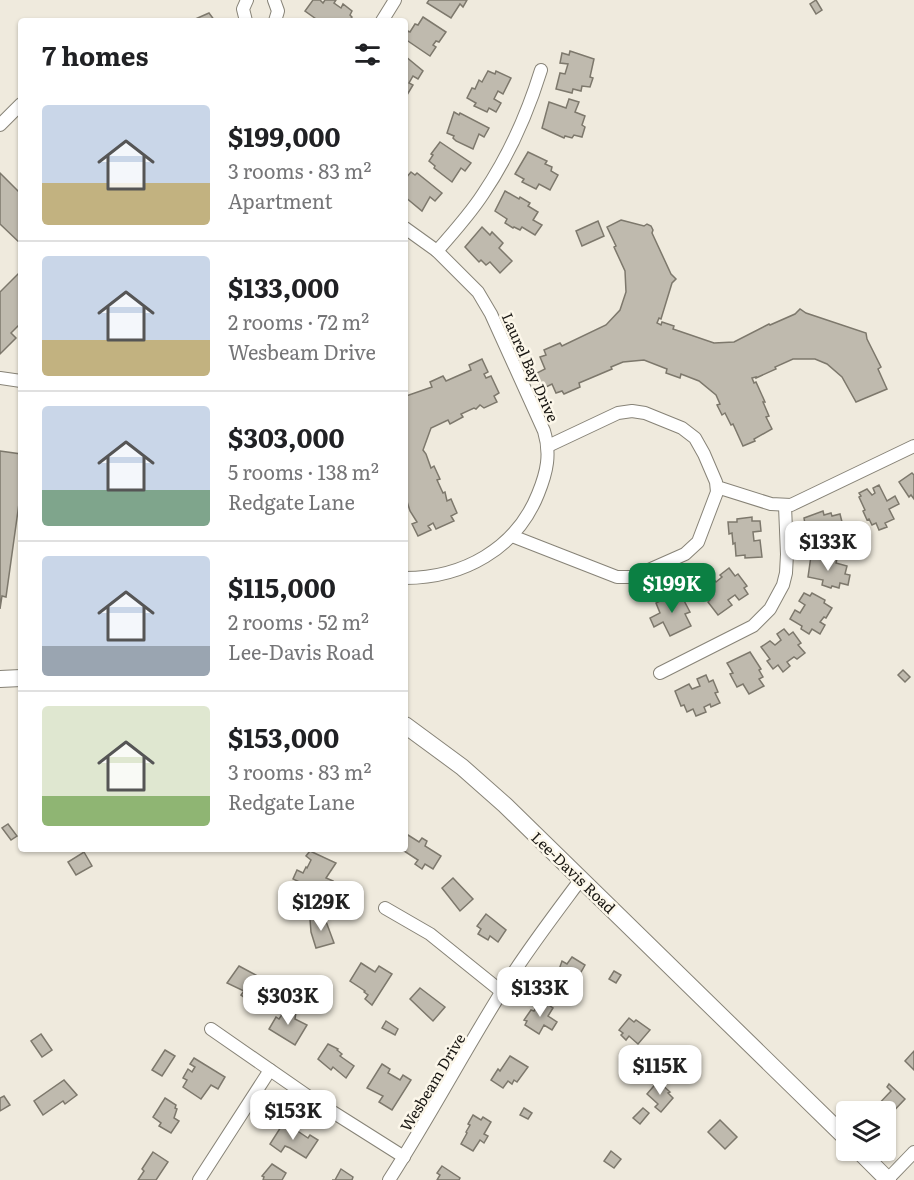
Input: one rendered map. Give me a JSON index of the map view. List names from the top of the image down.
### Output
{
  "streets": {
    "main road": ["Lee-Davis Road"],
    "street": ["Laurel Bay Drive", "Wesbeam Drive"]
  },
  "crossings": [
    ["Lee-Davis Road", "Wesbeam Drive"]
  ],
  "page": {
    "heading": "7 homes",
    "list": [
      {
        "name": "$199,000",
        "note": "3 rooms · 83 m² · Apartment"
      },
      {
        "name": "$133,000",
        "note": "2 rooms · 72 m² · Wesbeam Drive"
      },
      {
        "name": "$303,000",
        "note": "5 rooms · 138 m² · Redgate Lane"
      },
      {
        "name": "$115,000",
        "note": "2 rooms · 52 m² · Lee-Davis Road"
      },
      {
        "name": "$153,000",
        "note": "3 rooms · 83 m² · Redgate Lane"
      }
    ],
    "price": [
      "$133K",
      "$199K",
      "$129K",
      "$133K",
      "$303K",
      "$115K",
      "$153K"
    ]
  }
}
